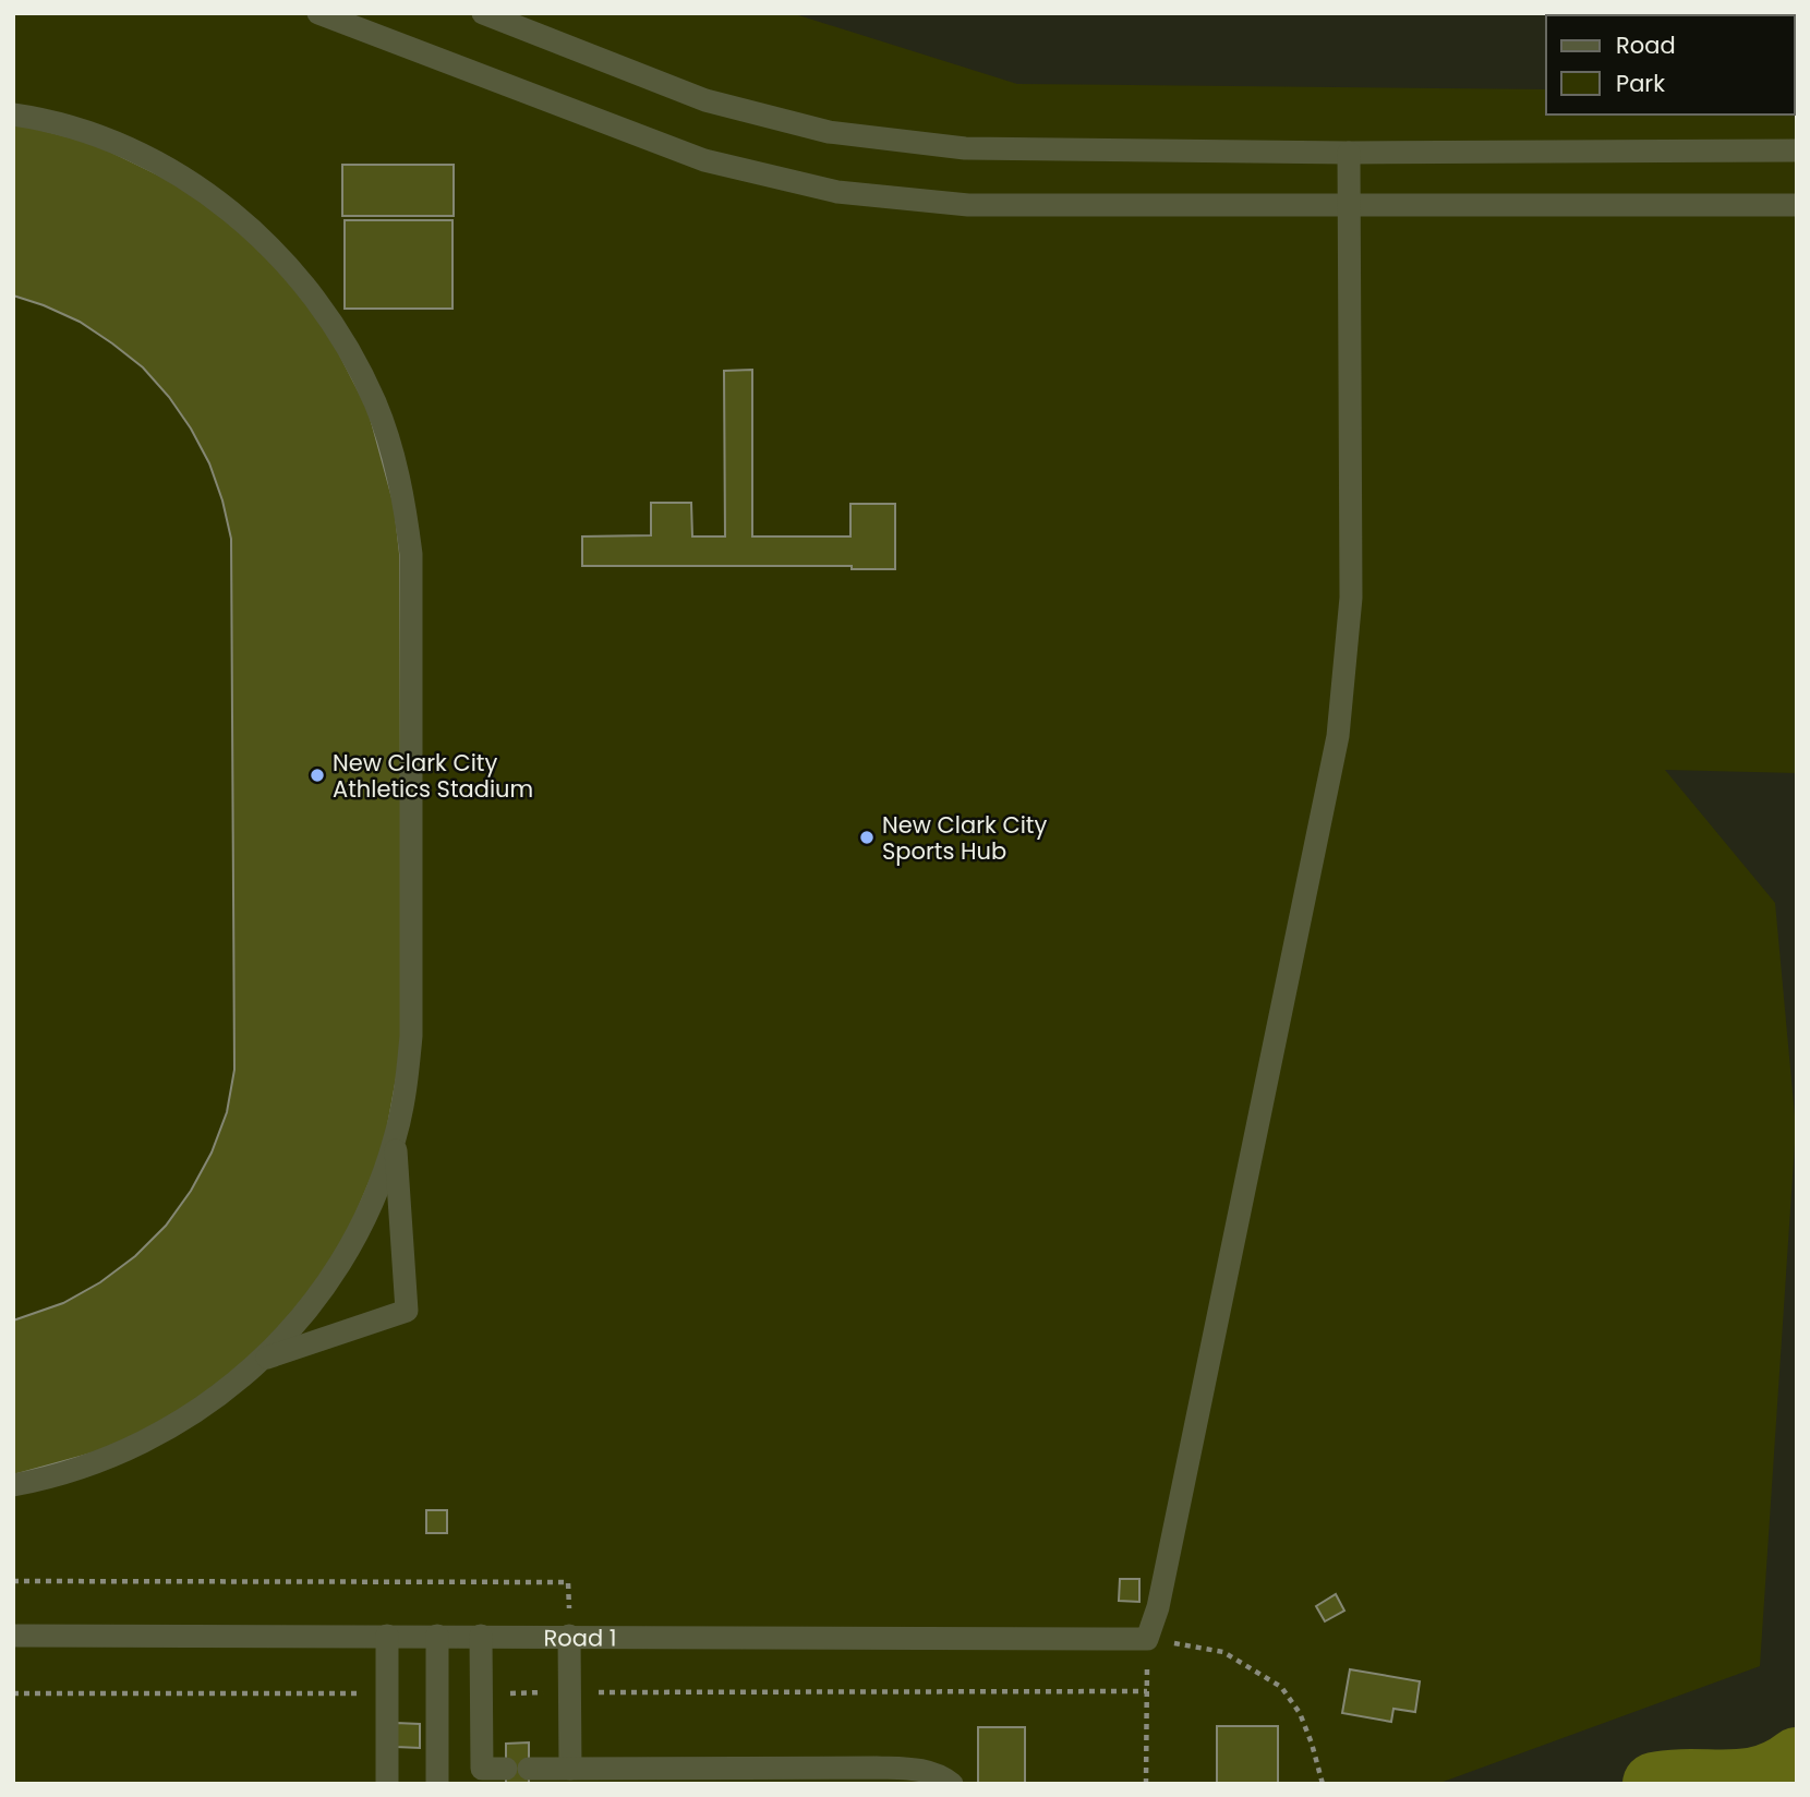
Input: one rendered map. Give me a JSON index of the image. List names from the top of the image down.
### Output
{
  "streets": {
    "street": ["Road 1"]
  },
  "places": ["New Clark City Athletics Stadium", "New Clark City Sports Hub"],
  "legend": ["Road", "Park"]
}
